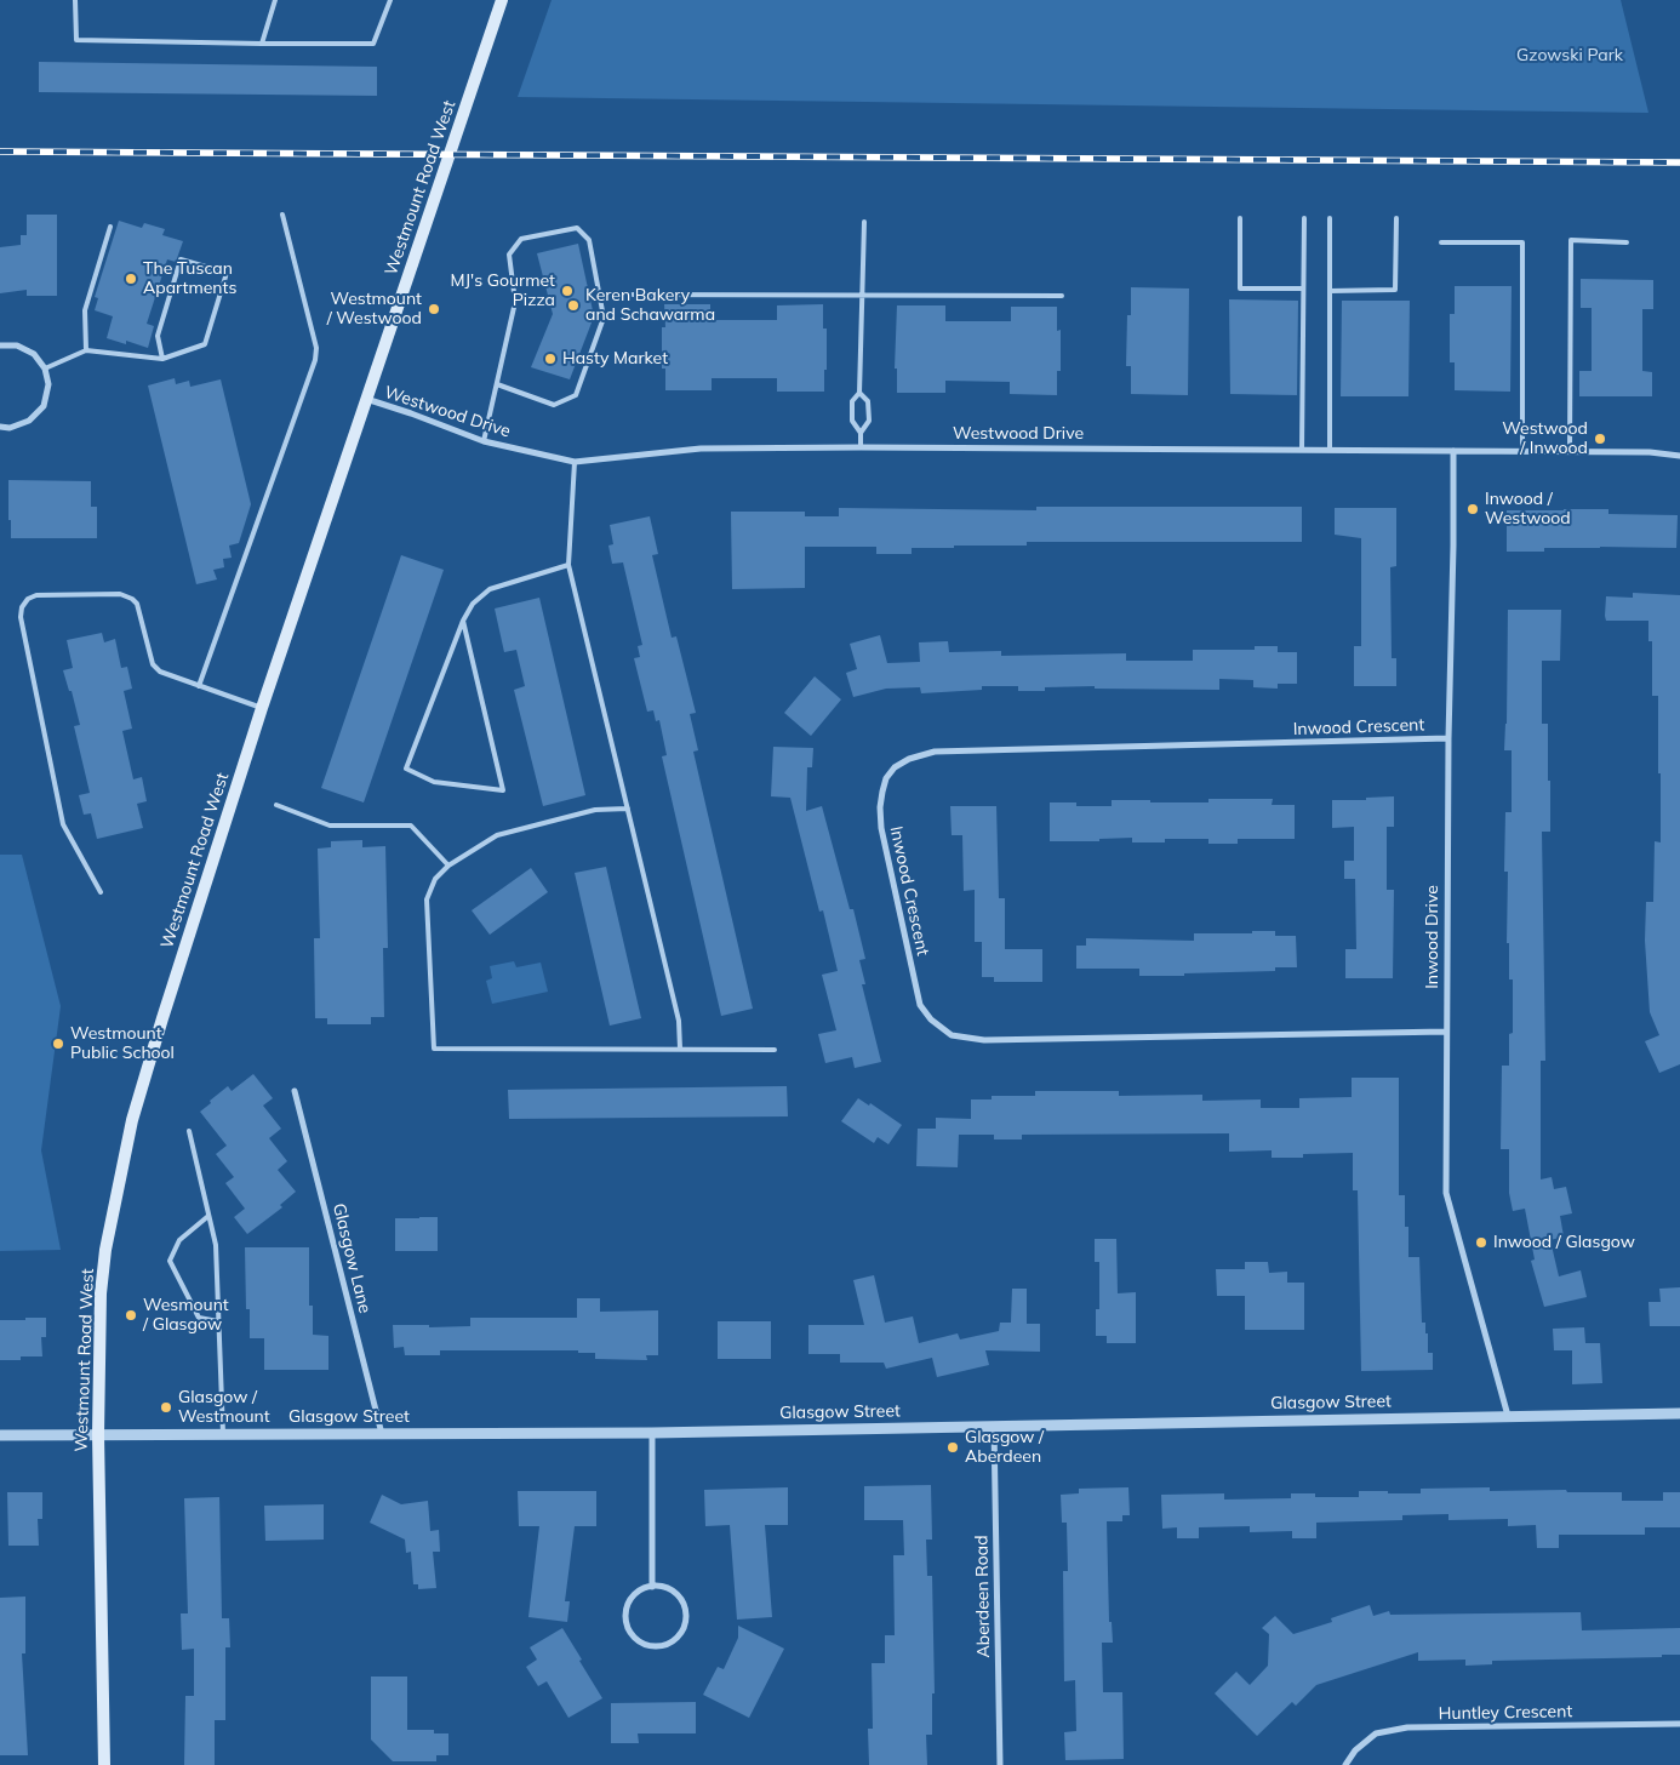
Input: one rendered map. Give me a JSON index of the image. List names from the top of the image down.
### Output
{
  "streets": {
    "main road": ["Westmount Road West"],
    "street": [
      "Westwood Drive",
      "Inwood Crescent",
      "Inwood Drive",
      "Glasgow Lane",
      "Glasgow Street",
      "Aberdeen Road",
      "Huntley Crescent"
    ]
  },
  "crossings": [
    ["Westmount Road West", "Westwood Drive"],
    ["Westmount Road West", "Glasgow Street"],
    ["Westwood Drive", "Inwood Drive"],
    ["Inwood Crescent", "Inwood Drive"],
    ["Inwood Drive", "Glasgow Street"],
    ["Glasgow Lane", "Glasgow Street"],
    ["Glasgow Street", "Aberdeen Road"]
  ],
  "parks": ["Gzowski Park"],
  "places": [
    "The Tuscan Apartments",
    "MJ's Gourmet Pizza",
    "Keren Bakery and Schawarma",
    "Westmount / Westwood",
    "Hasty Market",
    "Westwood / Inwood",
    "Inwood / Westwood",
    "Westmount Public School",
    "Inwood / Glasgow",
    "Wesmount / Glasgow",
    "Glasgow / Westmount",
    "Glasgow / Aberdeen"
  ]
}
